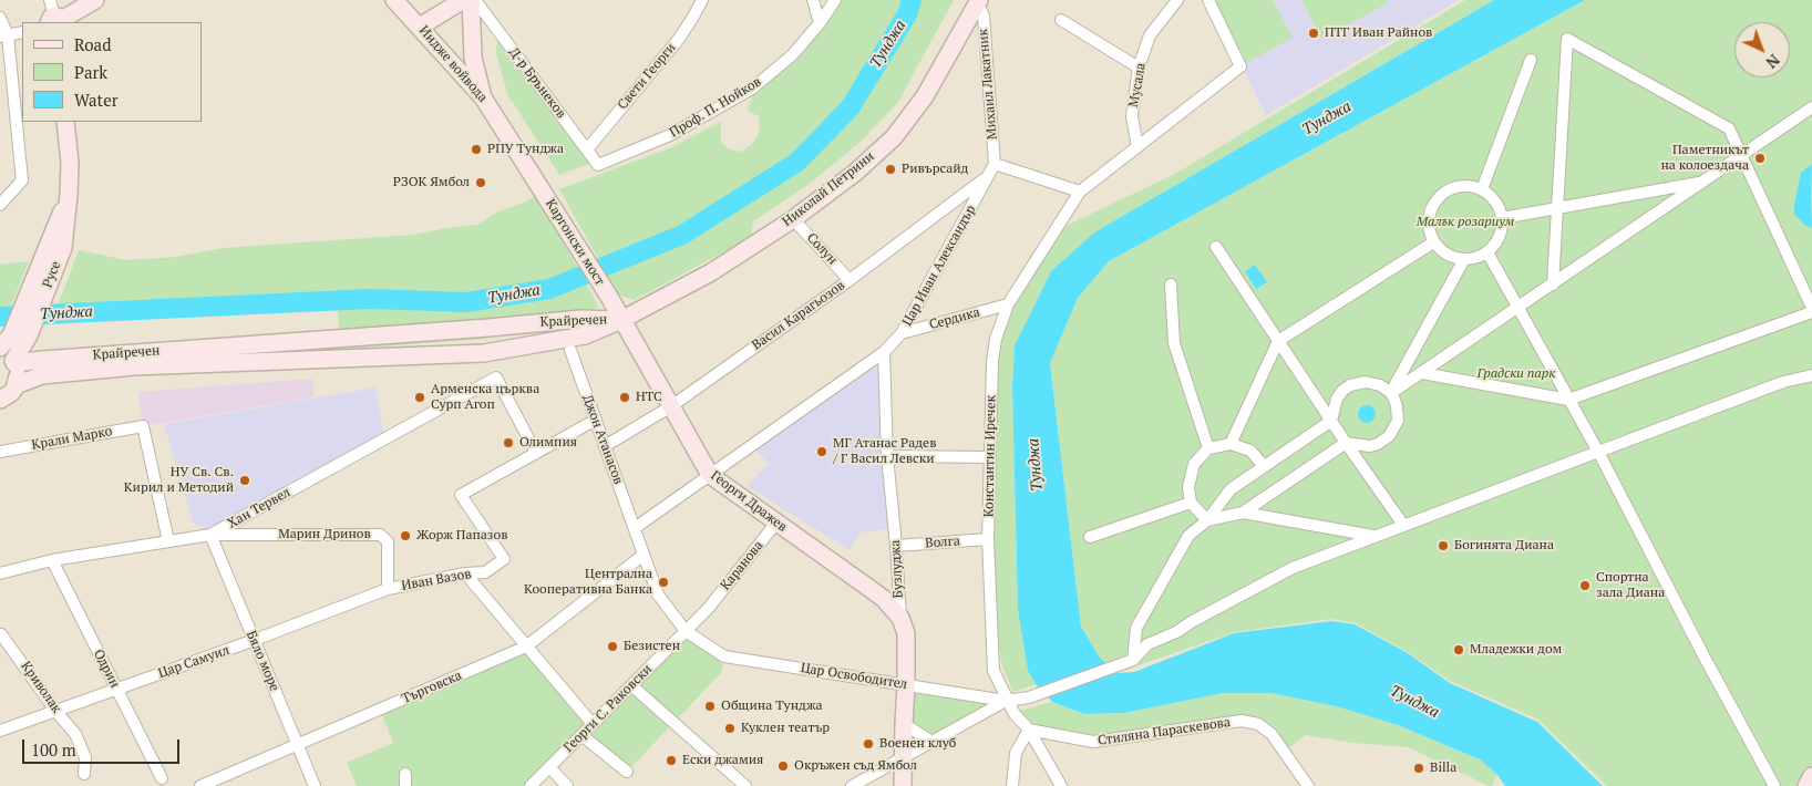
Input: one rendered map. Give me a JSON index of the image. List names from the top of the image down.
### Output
{
  "streets": {
    "street": [
      "Индже войвода",
      "Свети Георги",
      "Д-р Брънеков",
      "Михаил Лакатник",
      "Мусала",
      "Проф. П. Нойков",
      "Николай Петрини",
      "Каргонски мост",
      "Солун",
      "Цар Иван Александър",
      "Русе",
      "Васил Карагьозов",
      "Сердика",
      "Крайречен",
      "Крали Марко",
      "Джон Атанасов",
      "Константин Иречек",
      "Георги Дражев",
      "Хан Тервел",
      "Марин Дринов",
      "Волга",
      "Каранова",
      "Бузлуджа",
      "Иван Вазов",
      "Бяло море",
      "Цар Самуил",
      "Одрин",
      "Цар Освободител",
      "Криволак",
      "Търговска",
      "Георги С. Раковски",
      "Стиляна Параскевова"
    ]
  },
  "crossings": [
    ["Индже войвода", "Каргонски мост"],
    ["Свети Георги", "Д-р Брънеков"],
    ["Д-р Брънеков", "Проф. П. Нойков"],
    ["Михаил Лакатник", "Николай Петрини"],
    ["Михаил Лакатник", "Цар Иван Александър"],
    ["Николай Петрини", "Каргонски мост"],
    ["Николай Петрини", "Солун"],
    ["Николай Петрини", "Крайречен"],
    ["Николай Петрини", "Георги Дражев"],
    ["Каргонски мост", "Крайречен"],
    ["Каргонски мост", "Георги Дражев"],
    ["Солун", "Васил Карагьозов"],
    ["Цар Иван Александър", "Васил Карагьозов"],
    ["Цар Иван Александър", "Сердика"],
    ["Цар Иван Александър", "Джон Атанасов"],
    ["Цар Иван Александър", "Георги Дражев"],
    ["Цар Иван Александър", "Бузлуджа"],
    ["Русе", "Крайречен"],
    ["Васил Карагьозов", "Джон Атанасов"],
    ["Васил Карагьозов", "Георги Дражев"],
    ["Сердика", "Константин Иречек"],
    ["Крайречен", "Георги Дражев"],
    ["Крали Марко", "Хан Тервел"],
    ["Джон Атанасов", "Цар Освободител"],
    ["Джон Атанасов", "Търговска"],
    ["Константин Иречек", "Волга"],
    ["Константин Иречек", "Цар Освободител"],
    ["Георги Дражев", "Каранова"],
    ["Георги Дражев", "Бузлуджа"],
    ["Хан Тервел", "Марин Дринов"],
    ["Хан Тервел", "Иван Вазов"],
    ["Хан Тервел", "Бяло море"],
    ["Хан Тервел", "Одрин"],
    ["Марин Дринов", "Иван Вазов"],
    ["Марин Дринов", "Бяло море"],
    ["Марин Дринов", "Цар Самуил"],
    ["Волга", "Бузлуджа"],
    ["Каранова", "Цар Освободител"],
    ["Каранова", "Георги С. Раковски"],
    ["Бузлуджа", "Цар Освободител"],
    ["Иван Вазов", "Цар Самуил"],
    ["Бяло море", "Цар Самуил"],
    ["Бяло море", "Търговска"],
    ["Цар Самуил", "Одрин"],
    ["Цар Самуил", "Криволак"],
    ["Цар Освободител", "Търговска"],
    ["Цар Освободител", "Георги С. Раковски"]
  ],
  "water": ["Тунджа"],
  "parks": ["Малък розариум", "Градски парк"],
  "places": [
    "ПТГ Иван Райнов",
    "РПУ Тунджа",
    "Паметникът на колоездача",
    "Ривърсайд",
    "РЗОК Ямбол",
    "Арменска църква Сурп Агоп",
    "НТС",
    "Олимпия",
    "МГ Атанас Радев / Г Васил Левски",
    "НУ Св. Св. Кирил и Методий",
    "Жорж Папазов",
    "Богинята Диана",
    "Централна Кооперативна Банка",
    "Спортна зала Диана",
    "Безистен",
    "Младежки дом",
    "Община Тунджа",
    "Куклен театър",
    "Военен клуб",
    "Ески джамия",
    "Окръжен съд Ямбол",
    "Billa"
  ],
  "legend": ["Road", "Park", "Water"],
  "scale_bar": "100 m",
  "north": "bottom right"
}
